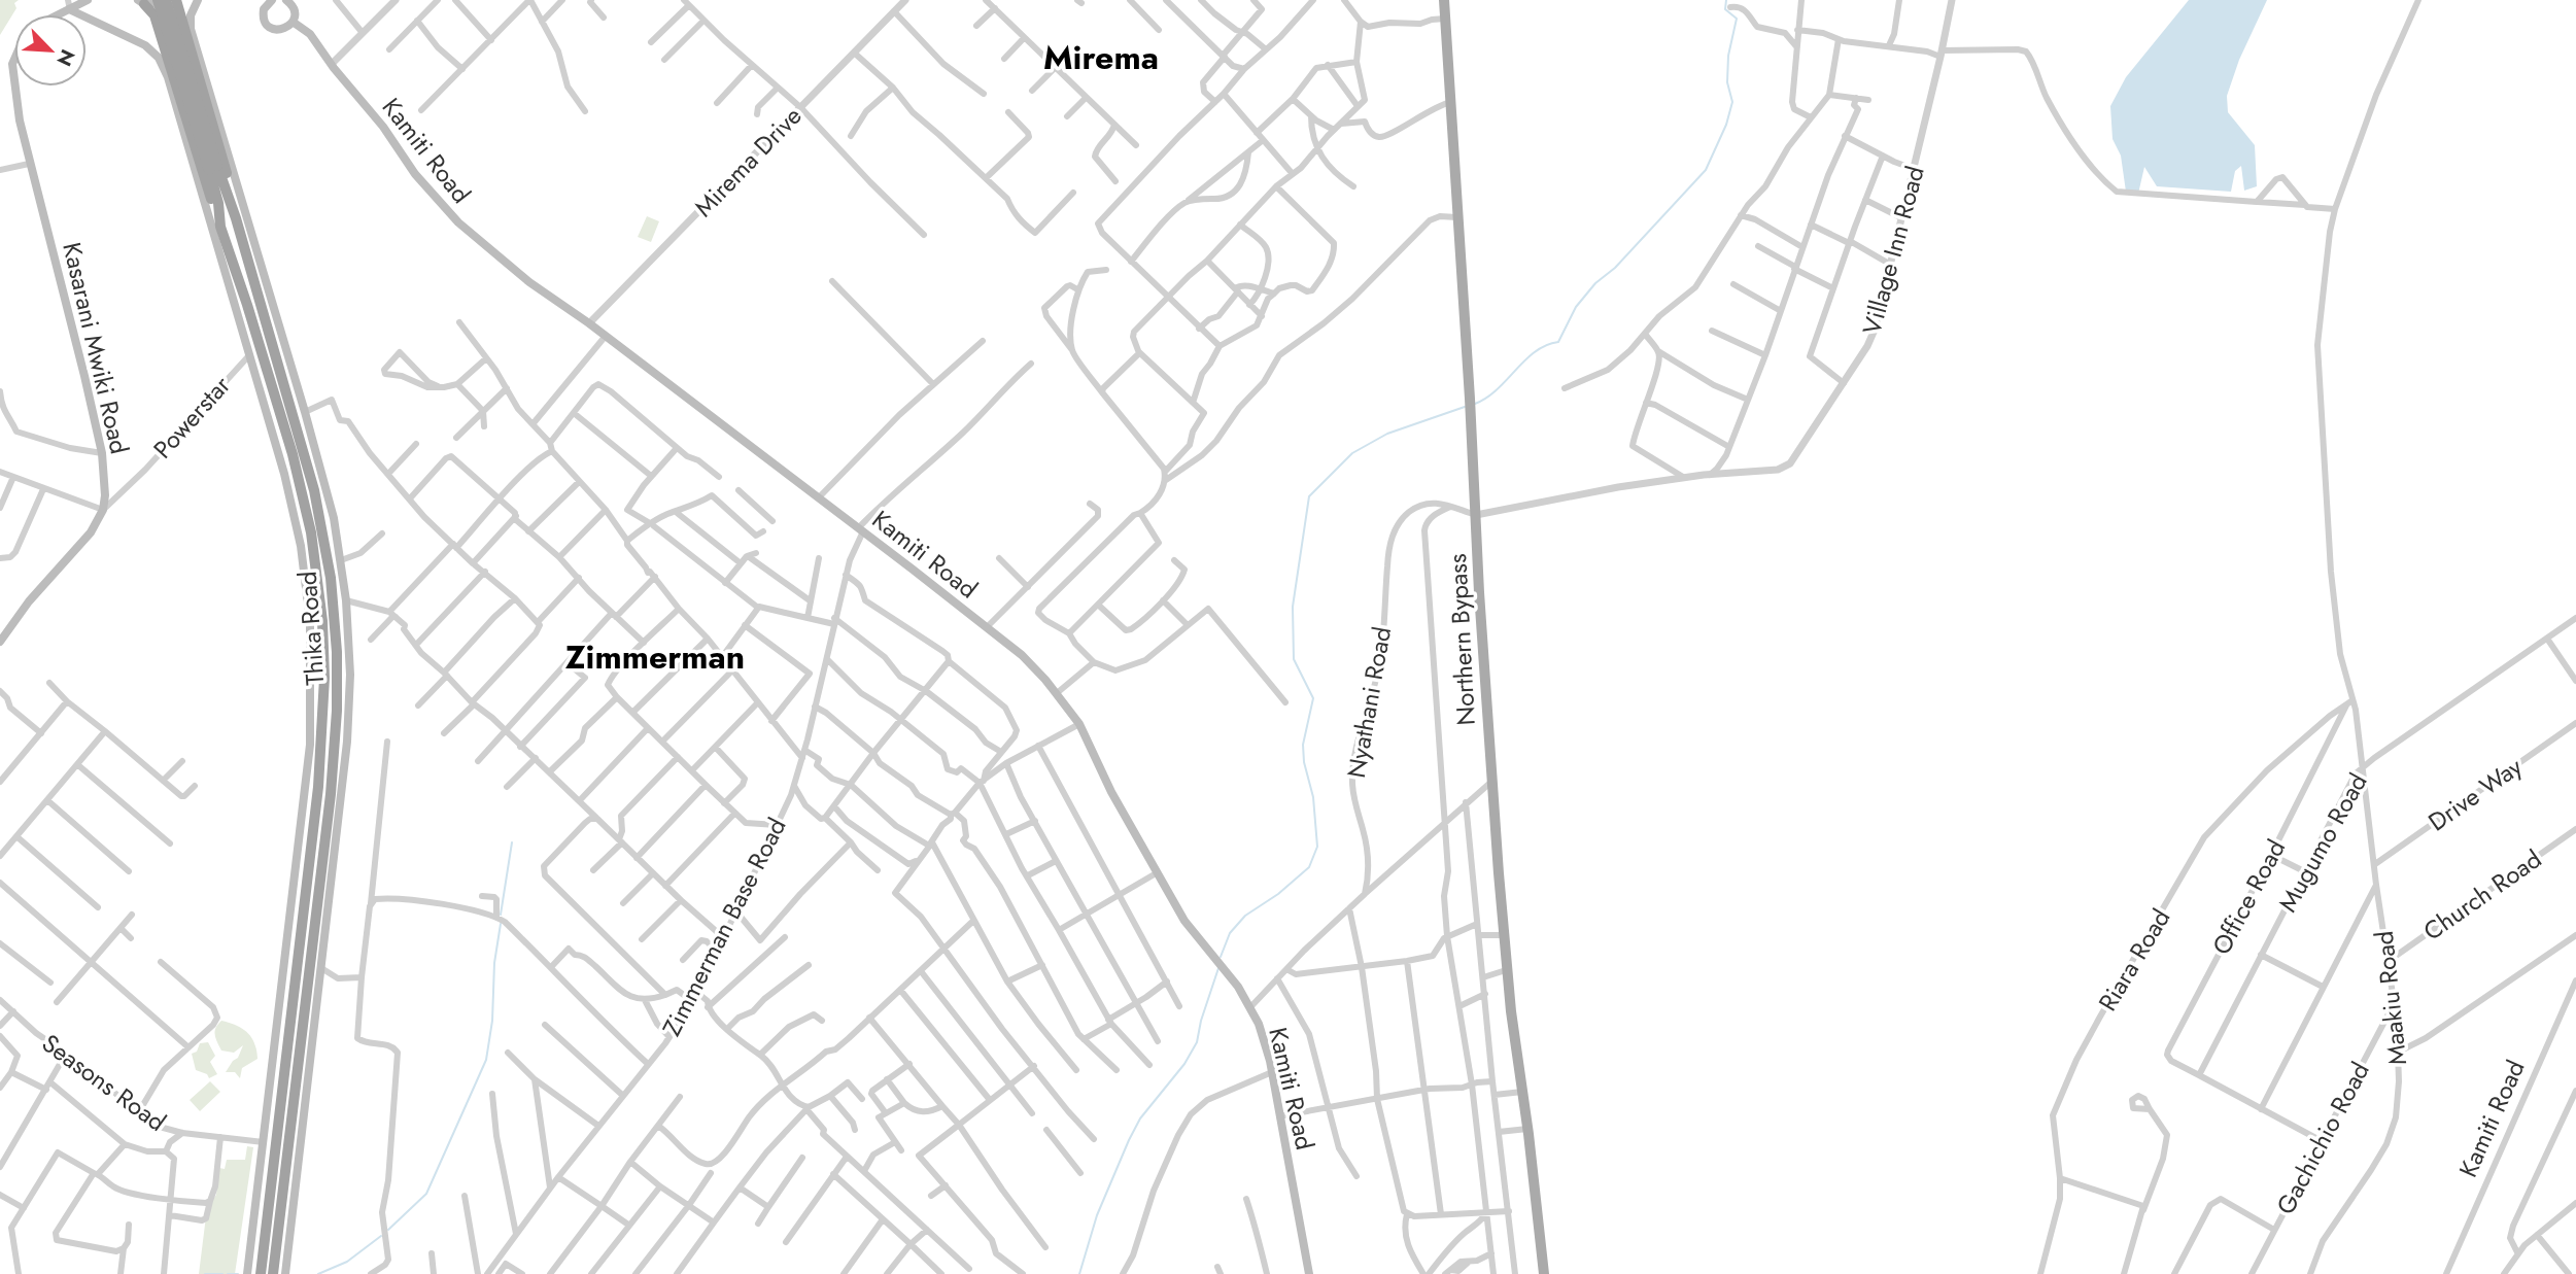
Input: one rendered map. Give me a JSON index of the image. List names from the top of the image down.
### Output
{
  "streets": {
    "highway": ["Thika Road"],
    "main road": ["Kamiti Road", "Kasarani Mwiki Road", "Northern Bypass"],
    "street": [
      "Mirema Drive",
      "Village Inn Road",
      "Powerstar",
      "Nyathani Road",
      "Drive Way",
      "Mugumo Road",
      "Church Road",
      "Office Road",
      "Zimmerman Base Road",
      "Riara Road",
      "Maakiu Road",
      "Seasons Road",
      "Gachichio Road"
    ]
  },
  "crossings": [
    ["Kamiti Road", "Mirema Drive"],
    ["Kamiti Road", "Zimmerman Base Road"],
    ["Village Inn Road", "Northern Bypass"],
    ["Kasarani Mwiki Road", "Powerstar"],
    ["Powerstar", "Thika Road"],
    ["Thika Road", "Seasons Road"],
    ["Drive Way", "Maakiu Road"],
    ["Mugumo Road", "Office Road"],
    ["Mugumo Road", "Maakiu Road"],
    ["Church Road", "Maakiu Road"],
    ["Office Road", "Riara Road"],
    ["Office Road", "Maakiu Road"],
    ["Office Road", "Gachichio Road"],
    ["Riara Road", "Maakiu Road"],
    ["Maakiu Road", "Gachichio Road"]
  ],
  "districts": ["Mirema", "Zimmerman"],
  "north": "bottom right"
}
